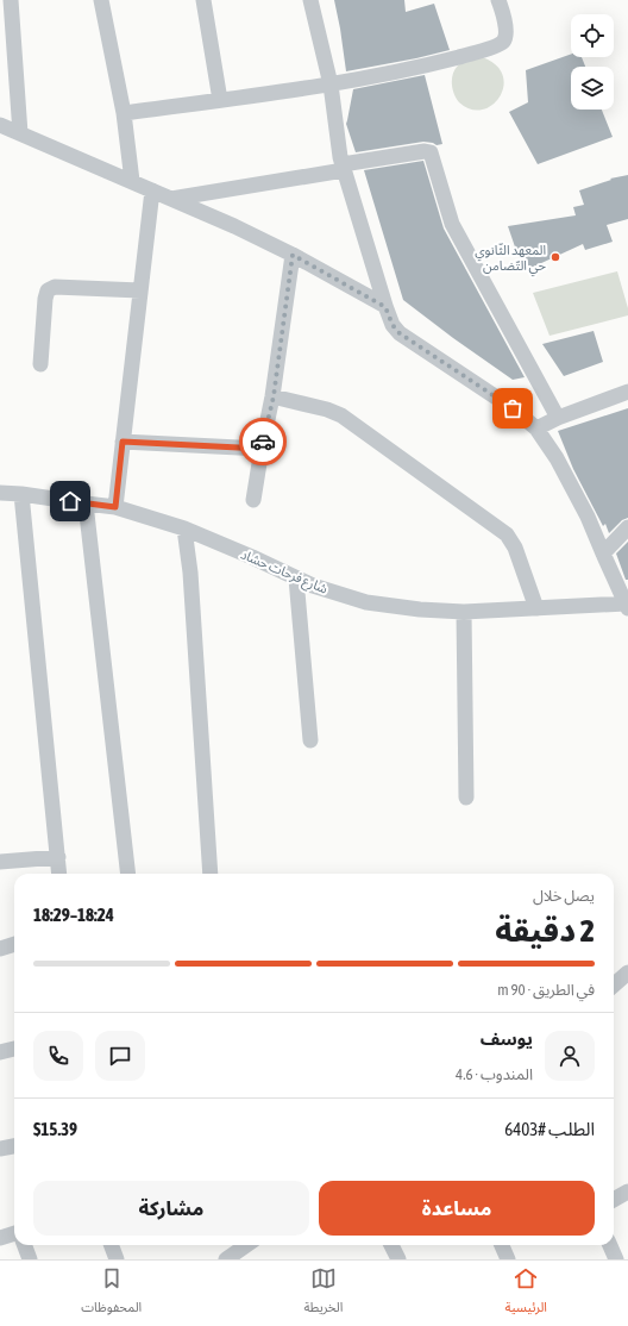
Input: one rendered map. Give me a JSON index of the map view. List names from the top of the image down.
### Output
{
  "streets": {
    "street": ["شارع فرحات حشاد"]
  },
  "places": ["المعهد الثّانوي حي التّضامن"],
  "page": {
    "heading": ["2 دقيقة", "يصل خلال", "18:24–18:29"],
    "panel": [
      "يوسف",
      "المندوب · 4.6",
      "الطلب #6403",
      "$15.39"
    ],
    "bar": "في الطريق · 90 m",
    "buttons": ["مساعدة", "مشاركة"],
    "tabs": ["الرئيسية", "الخريطة", "المحفوظات"]
  }
}
